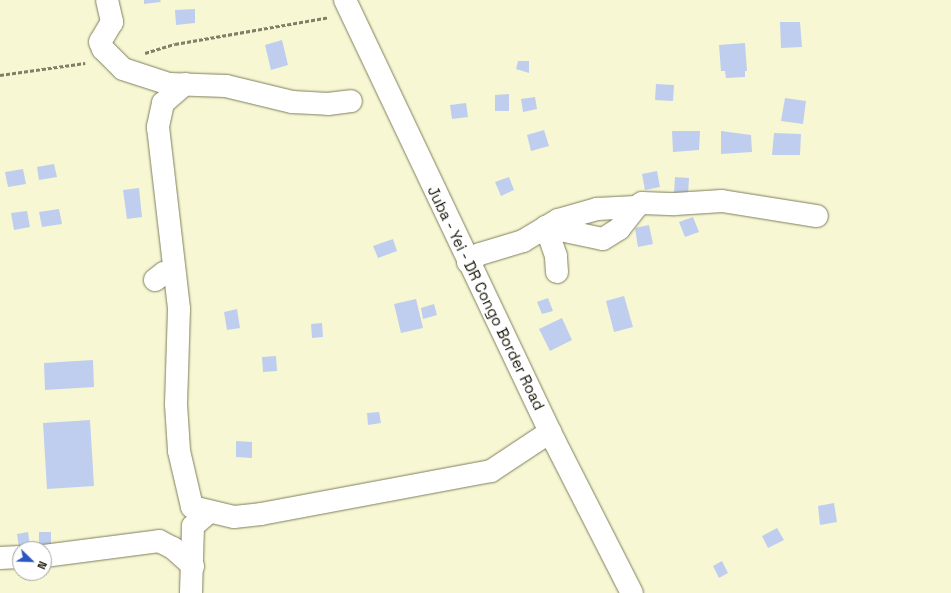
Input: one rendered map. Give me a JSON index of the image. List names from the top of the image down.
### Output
{
  "streets": {
    "street": ["Juba - Yei - DR Congo Border Road"]
  },
  "north": "bottom right"
}
